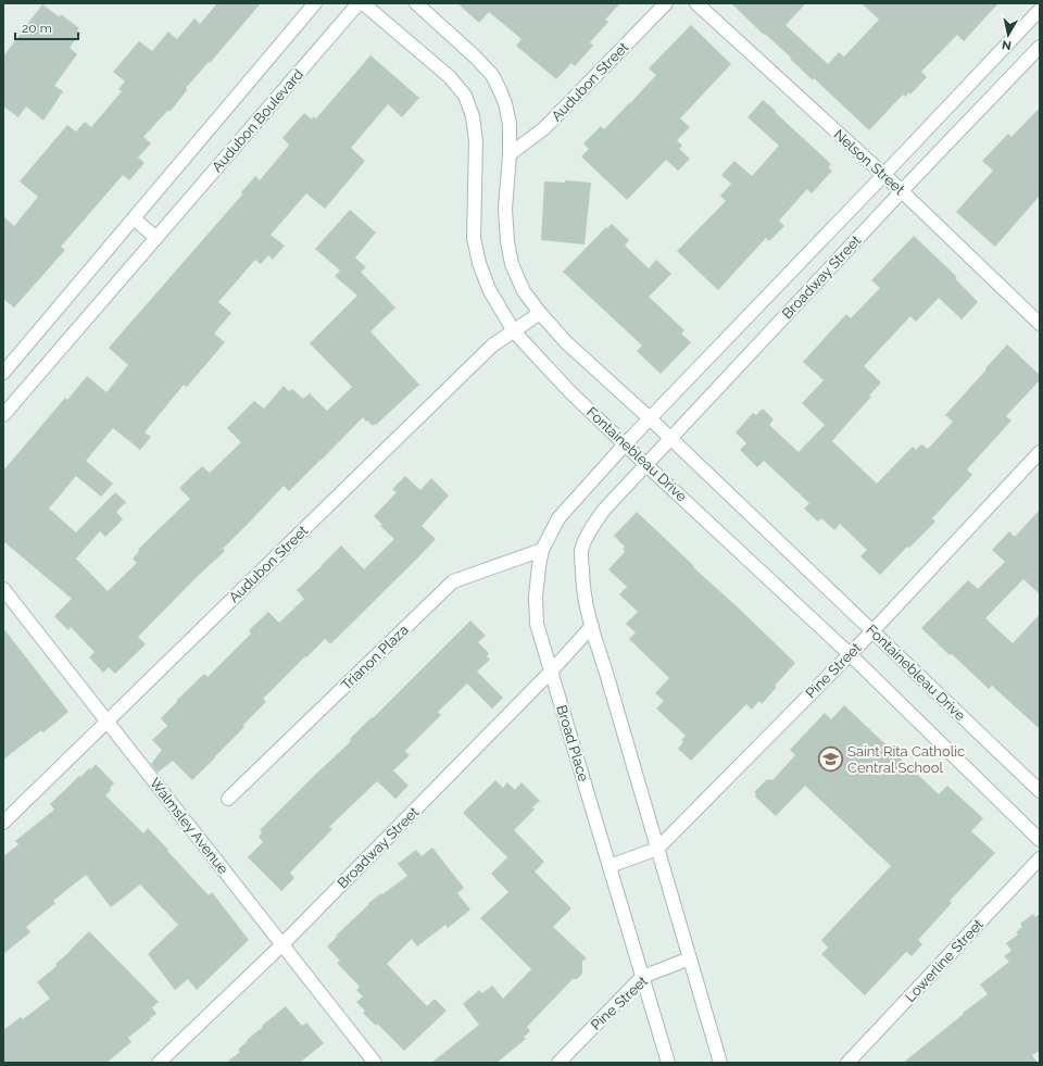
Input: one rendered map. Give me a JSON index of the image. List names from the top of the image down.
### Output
{
  "streets": {
    "street": [
      "Audubon Street",
      "Audubon Boulevard",
      "Nelson Street",
      "Broadway Street",
      "Fontainebleau Drive",
      "Trianon Plaza",
      "Pine Street",
      "Broad Place",
      "Walmsley Avenue",
      "Lowerline Street"
    ]
  },
  "crossings": [
    ["Audubon Street", "Fontainebleau Drive"],
    ["Audubon Street", "Walmsley Avenue"],
    ["Nelson Street", "Broadway Street"],
    ["Broadway Street", "Fontainebleau Drive"],
    ["Broadway Street", "Broad Place"],
    ["Broadway Street", "Walmsley Avenue"],
    ["Fontainebleau Drive", "Pine Street"],
    ["Fontainebleau Drive", "Broad Place"],
    ["Trianon Plaza", "Broad Place"],
    ["Pine Street", "Broad Place"]
  ],
  "places": {
    "school or university": ["Saint Rita Catholic Central School"]
  },
  "scale_bar": "20 m",
  "north": "bottom"
}
